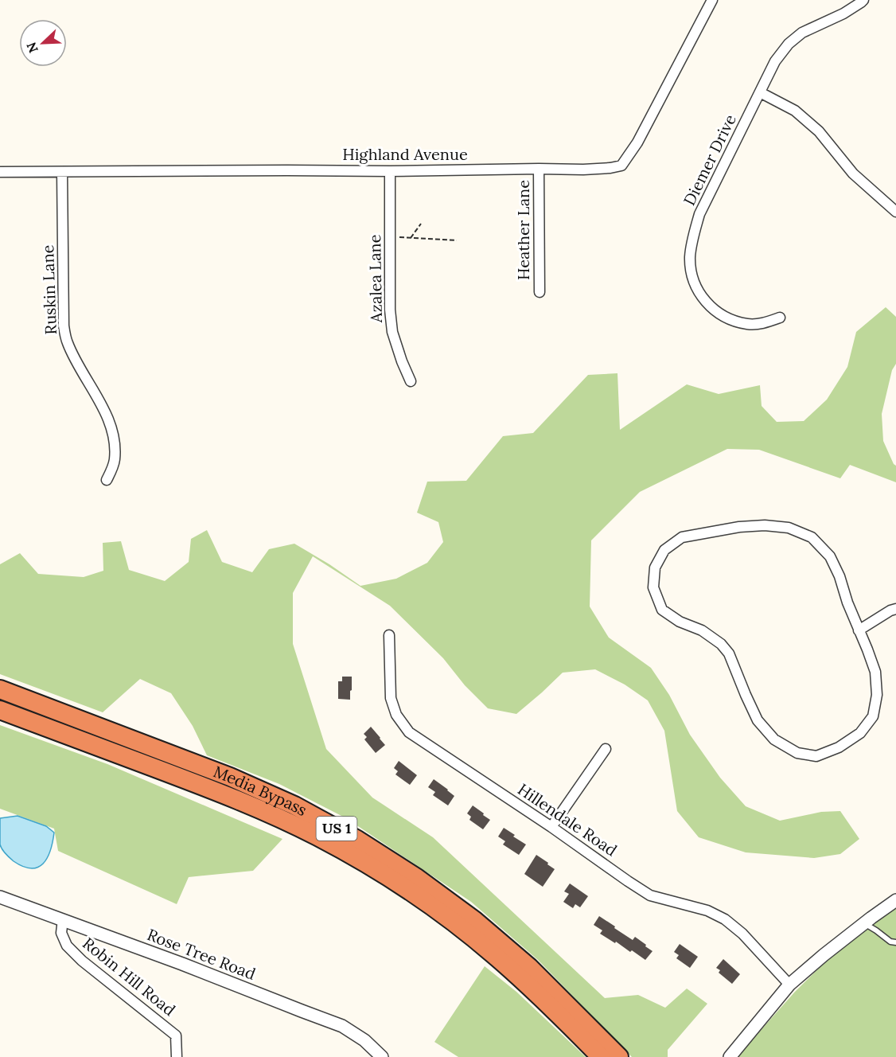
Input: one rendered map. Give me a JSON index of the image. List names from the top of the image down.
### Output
{
  "streets": {
    "highway": ["Media Bypass", "US 1"],
    "street": [
      "Highland Avenue",
      "Diemer Drive",
      "Heather Lane",
      "Azalea Lane",
      "Ruskin Lane",
      "Hillendale Road",
      "Rose Tree Road",
      "Robin Hill Road"
    ]
  },
  "crossings": [
    ["Highland Avenue", "Heather Lane"],
    ["Highland Avenue", "Azalea Lane"],
    ["Highland Avenue", "Ruskin Lane"],
    ["Rose Tree Road", "Robin Hill Road"]
  ],
  "north": "bottom left"
}
